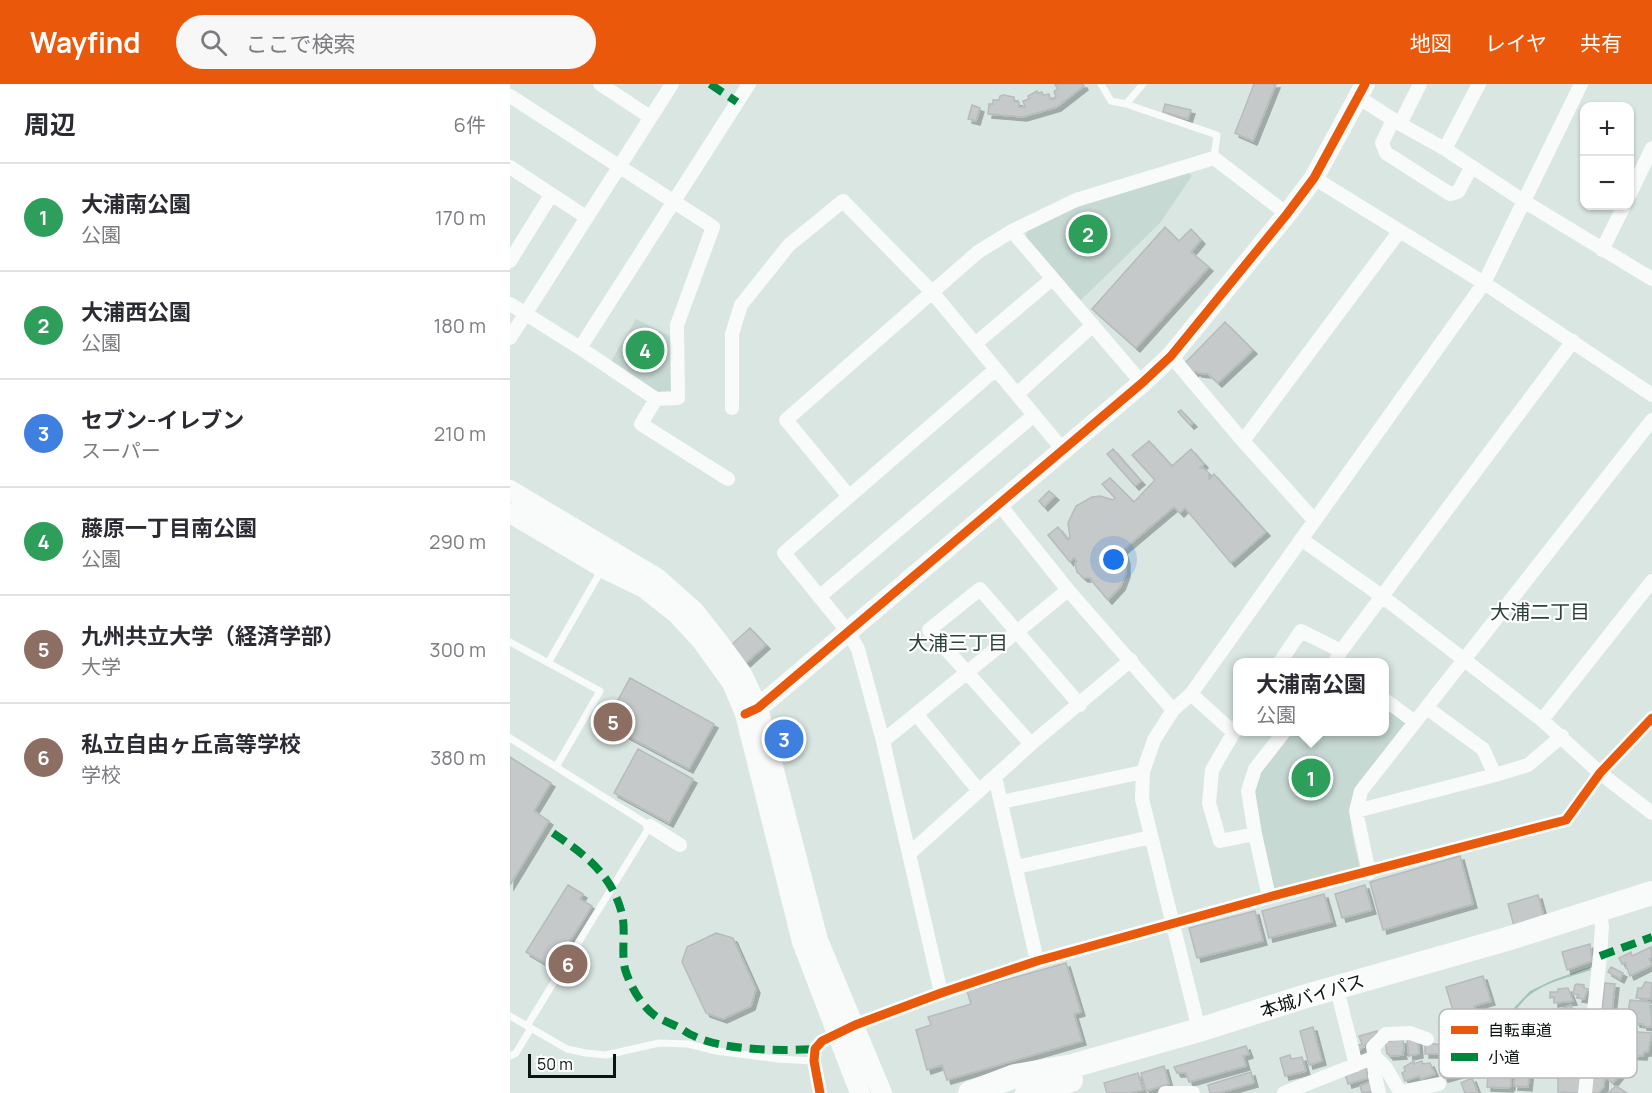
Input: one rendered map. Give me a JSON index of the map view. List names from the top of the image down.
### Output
{
  "streets": {
    "highway": ["本城バイパス"]
  },
  "districts": ["大浦二丁目", "大浦三丁目"],
  "legend": ["自転車道", "小道"],
  "scale_bar": "50 m",
  "page": {
    "header": "Wayfind",
    "search": "ここで検索",
    "nav": ["地図", "レイヤ", "共有"],
    "heading": ["周辺", "6件"],
    "map_buttons": ["+", "−"],
    "list": [
      {
        "mark": "1",
        "name": "大浦南公園",
        "note": "公園",
        "value": "170 m"
      },
      {
        "mark": "2",
        "name": "大浦西公園",
        "note": "公園",
        "value": "180 m"
      },
      {
        "mark": "3",
        "name": "セブン-イレブン",
        "note": "スーパー",
        "value": "210 m"
      },
      {
        "mark": "4",
        "name": "藤原一丁目南公園",
        "note": "公園",
        "value": "290 m"
      },
      {
        "mark": "5",
        "name": "九州共立大学（経済学部）",
        "note": "大学",
        "value": "300 m"
      },
      {
        "mark": "6",
        "name": "私立自由ヶ丘高等学校",
        "note": "学校",
        "value": "380 m"
      }
    ],
    "pins": [
      "2",
      "4",
      "5",
      "3",
      "1",
      "6"
    ],
    "popup": ["大浦南公園", "公園"],
    "scale": "50 m"
  }
}
